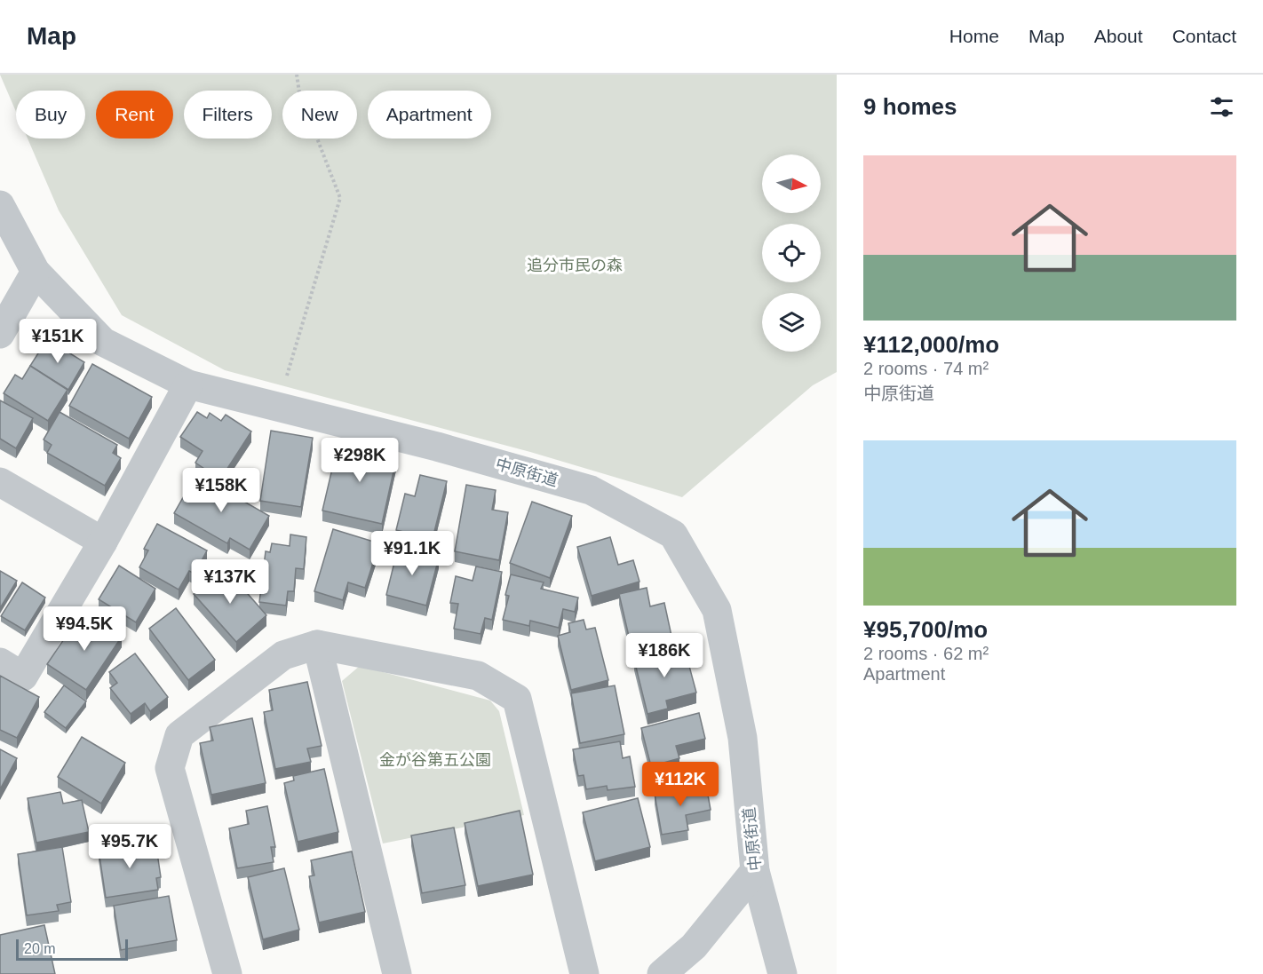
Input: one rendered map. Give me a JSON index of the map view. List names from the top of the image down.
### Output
{
  "streets": {
    "street": ["中原街道"]
  },
  "parks": ["追分市民の森", "金が谷第五公園"],
  "scale_bar": "20 m",
  "north": "right",
  "page": {
    "header": "Map",
    "nav": [
      "Home",
      "Map",
      "About",
      "Contact"
    ],
    "heading": "9 homes",
    "chip": [
      "Buy",
      "Rent",
      "Filters",
      "New",
      "Apartment"
    ],
    "list": [
      {
        "name": "¥112,000/mo",
        "note": "2 rooms · 74 m² · 中原街道"
      },
      {
        "name": "¥95,700/mo",
        "note": "2 rooms · 62 m² · Apartment"
      }
    ],
    "price": [
      "¥151K",
      "¥298K",
      "¥158K",
      "¥91.1K",
      "¥137K",
      "¥94.5K",
      "¥186K",
      "¥112K",
      "¥95.7K"
    ],
    "scale": "20 m"
  }
}
